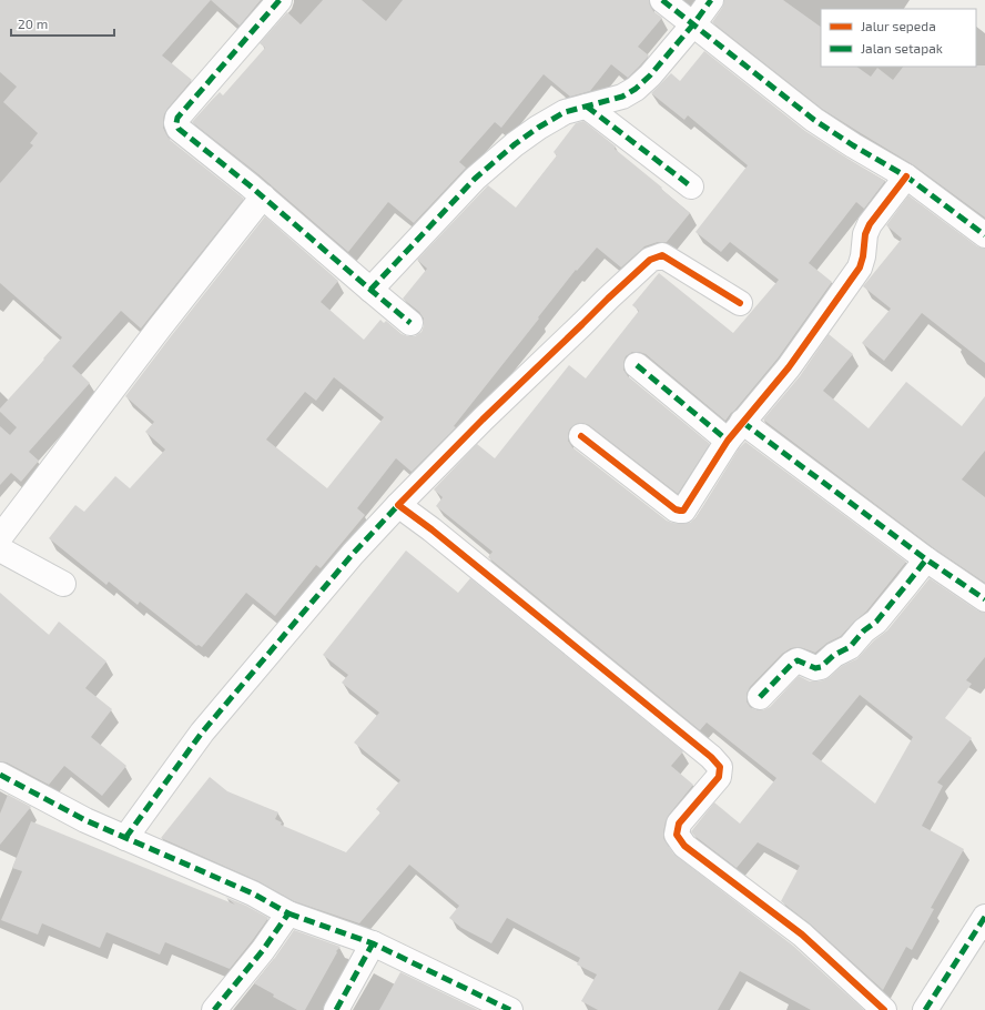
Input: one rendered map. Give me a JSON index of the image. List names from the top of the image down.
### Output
{
  "legend": ["Jalur sepeda", "Jalan setapak"],
  "scale_bar": "20 m"
}
